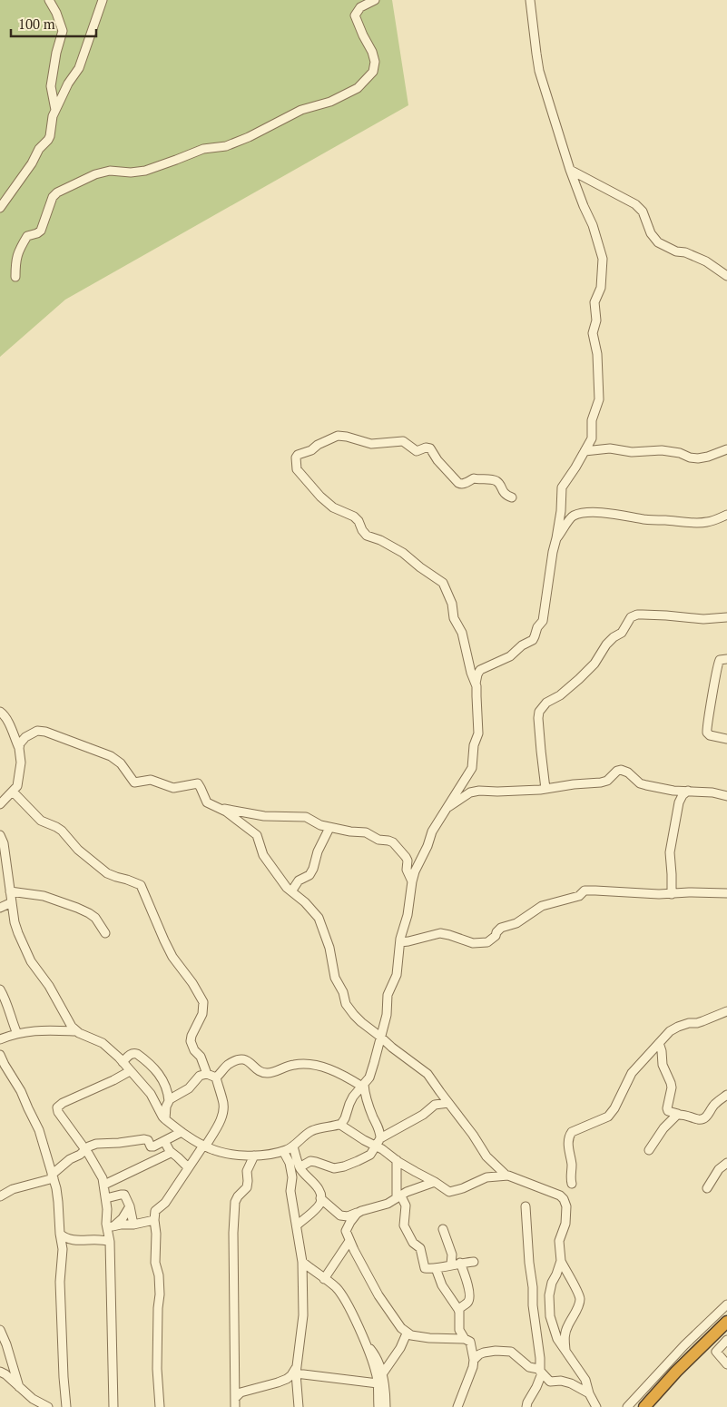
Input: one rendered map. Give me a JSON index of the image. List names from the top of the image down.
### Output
{
  "scale_bar": "100 m"
}
